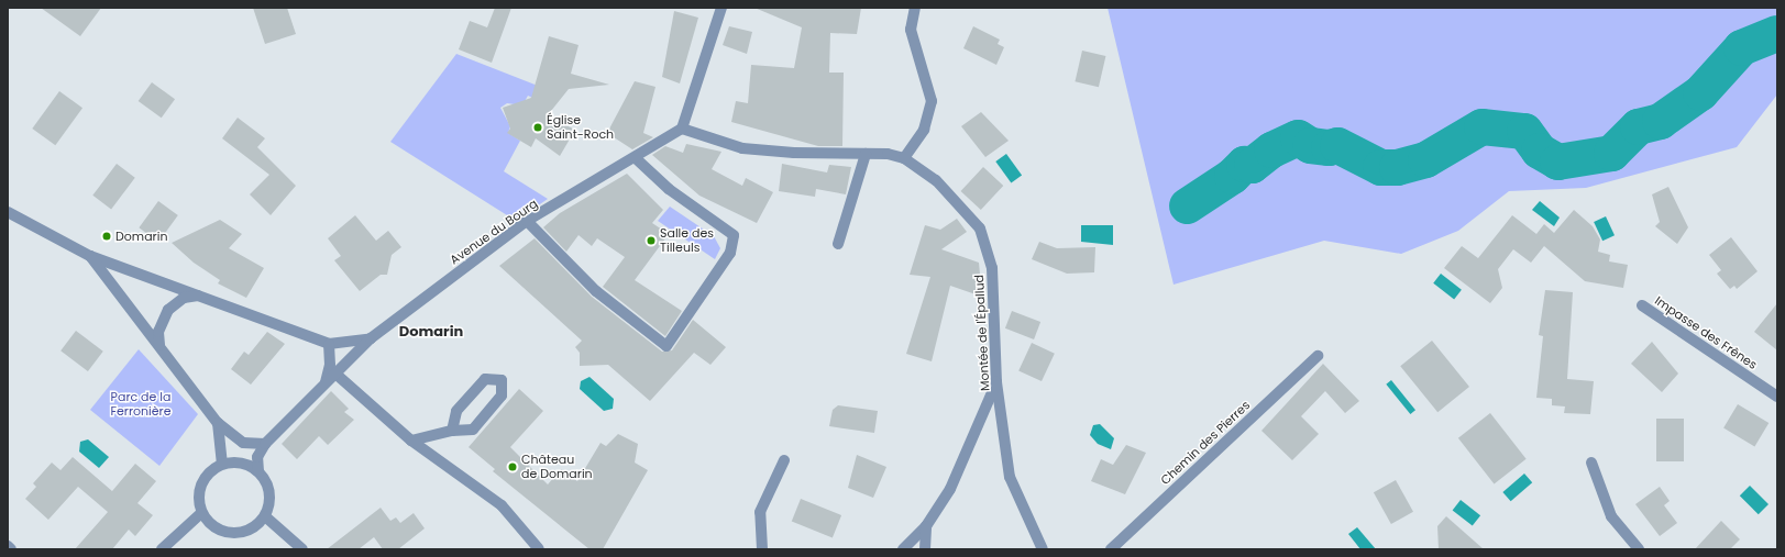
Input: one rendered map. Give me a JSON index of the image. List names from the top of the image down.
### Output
{
  "streets": {
    "street": [
      "Avenue du Bourg",
      "Montée de l'Épallud",
      "Impasse des Frênes",
      "Chemin des Pierres"
    ]
  },
  "crossings": [
    ["Avenue du Bourg", "Montée de l'Épallud"]
  ],
  "districts": ["Domarin"],
  "parks": ["Parc de la Ferronière"],
  "places": [
    "Église Saint-Roch",
    "Domarin",
    "Salle des Tilleuls",
    "Château de Domarin"
  ]
}
